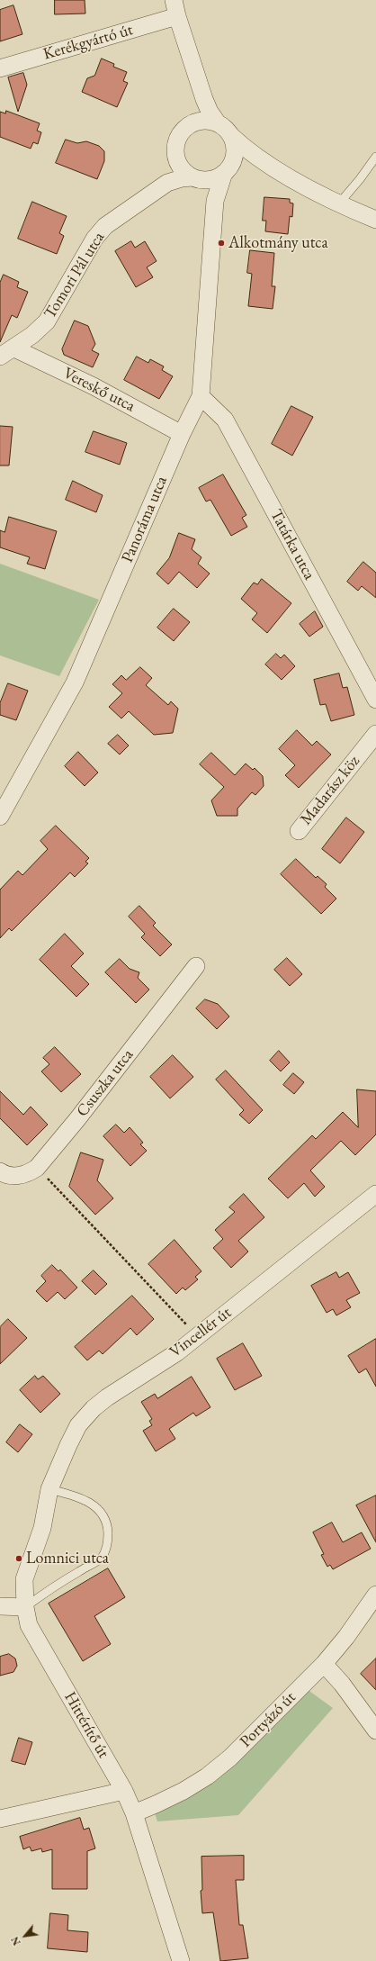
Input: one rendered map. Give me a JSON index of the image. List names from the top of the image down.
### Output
{
  "streets": {
    "street": [
      "Kerékgyártó út",
      "Tomori Pál utca",
      "Vereskő utca",
      "Panoráma utca",
      "Tatárka utca",
      "Madarász köz",
      "Csuszka utca",
      "Vincellér út",
      "Portyázó út",
      "Hittérítő út"
    ]
  },
  "crossings": [
    ["Tomori Pál utca", "Vereskő utca"],
    ["Tomori Pál utca", "Panoráma utca"],
    ["Vereskő utca", "Panoráma utca"],
    ["Panoráma utca", "Tatárka utca"],
    ["Vincellér út", "Hittérítő út"],
    ["Portyázó út", "Hittérítő út"]
  ],
  "places": ["Alkotmány utca", "Lomnici utca"],
  "north": "bottom left"
}
